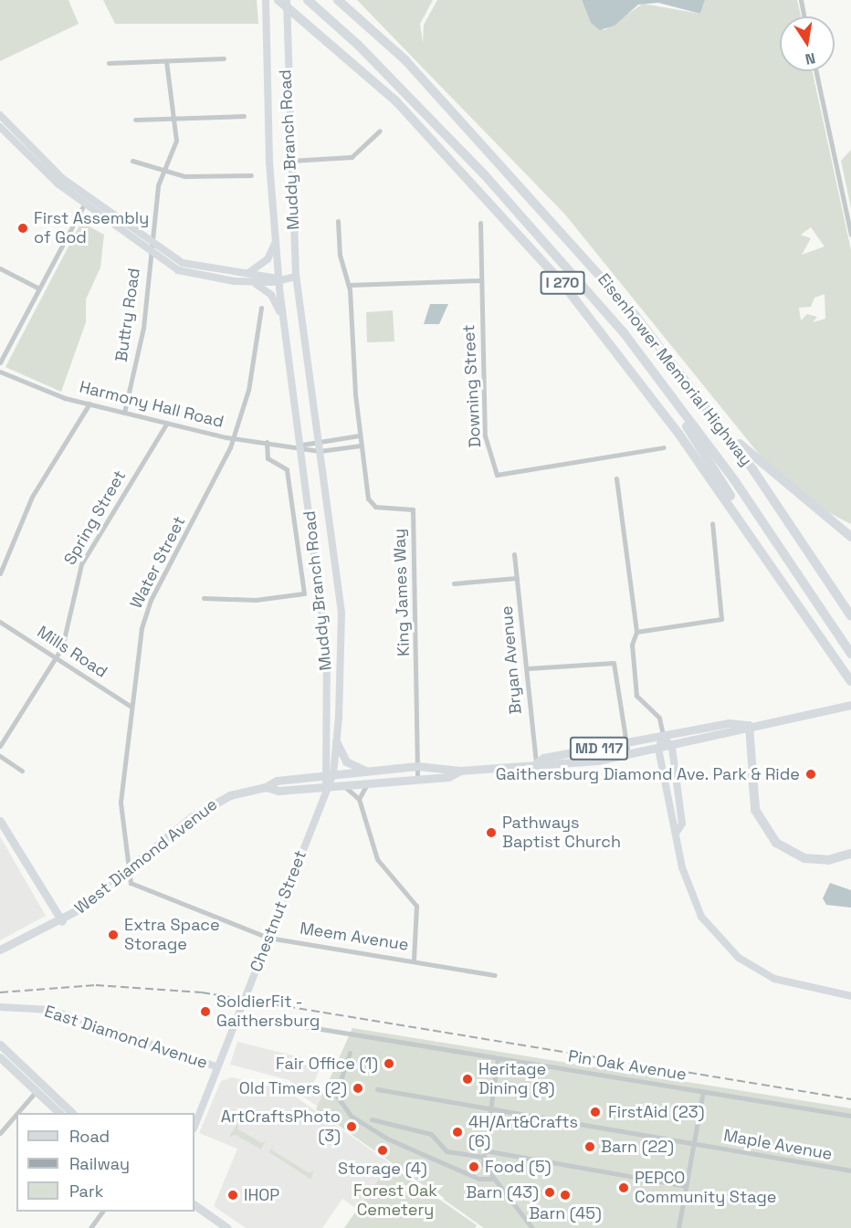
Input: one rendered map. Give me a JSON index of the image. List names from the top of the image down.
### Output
{
  "streets": {
    "highway": ["I 270", "Eisenhower Memorial Highway"],
    "main road": ["MD 117", "West Diamond Avenue"],
    "street": [
      "Muddy Branch Road",
      "Buttry Road",
      "Downing Street",
      "Harmony Hall Road",
      "Spring Street",
      "Water Street",
      "King James Way",
      "Mills Road",
      "Bryan Avenue",
      "Chestnut Street",
      "Meem Avenue",
      "East Diamond Avenue",
      "Pin Oak Avenue",
      "Maple Avenue"
    ]
  },
  "crossings": [
    ["Muddy Branch Road", "Harmony Hall Road"],
    ["Muddy Branch Road", "West Diamond Avenue"],
    ["Muddy Branch Road", "Chestnut Street"],
    ["Buttry Road", "Harmony Hall Road"],
    ["Harmony Hall Road", "Spring Street"],
    ["Harmony Hall Road", "Water Street"],
    ["Spring Street", "Mills Road"],
    ["Water Street", "Mills Road"],
    ["Water Street", "West Diamond Avenue"],
    ["Water Street", "Meem Avenue"],
    ["King James Way", "West Diamond Avenue"],
    ["Bryan Avenue", "West Diamond Avenue"],
    ["West Diamond Avenue", "Chestnut Street"],
    ["West Diamond Avenue", "Meem Avenue"],
    ["Chestnut Street", "Meem Avenue"],
    ["Chestnut Street", "East Diamond Avenue"],
    ["Chestnut Street", "Pin Oak Avenue"]
  ],
  "parks": ["Forest Oak Cemetery"],
  "places": [
    "First Assembly of God",
    "Gaithersburg Diamond Ave. Park & Ride",
    "Pathways Baptist Church",
    "Extra Space Storage",
    "SoldierFit - Gaithersburg",
    "Fair Office (1)",
    "Heritage Dining (8)",
    "Old Timers (2)",
    "FirstAid (23)",
    "ArtCraftsPhoto (3)",
    "4H/Art&Crafts (6)",
    "Barn (22)",
    "Storage (4)",
    "Food (5)",
    "PEPCO Community Stage",
    "Barn (43)",
    "IHOP",
    "Barn (45)"
  ],
  "legend": ["Road", "Railway", "Park"],
  "north": "bottom"
}
